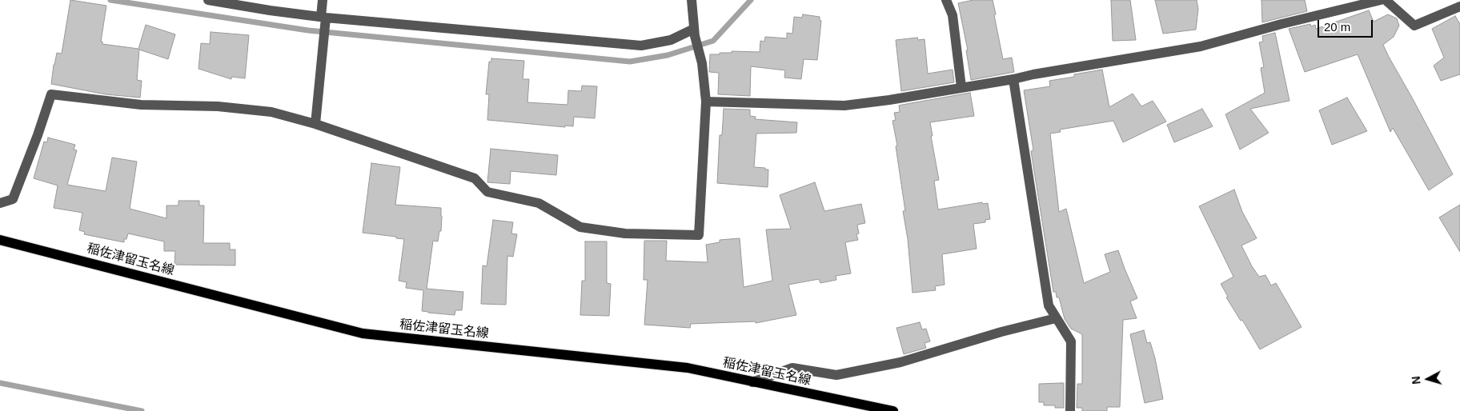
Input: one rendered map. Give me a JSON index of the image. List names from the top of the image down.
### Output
{
  "streets": {
    "main road": ["稲佐津留玉名線"]
  },
  "scale_bar": "20 m",
  "north": "left"
}
